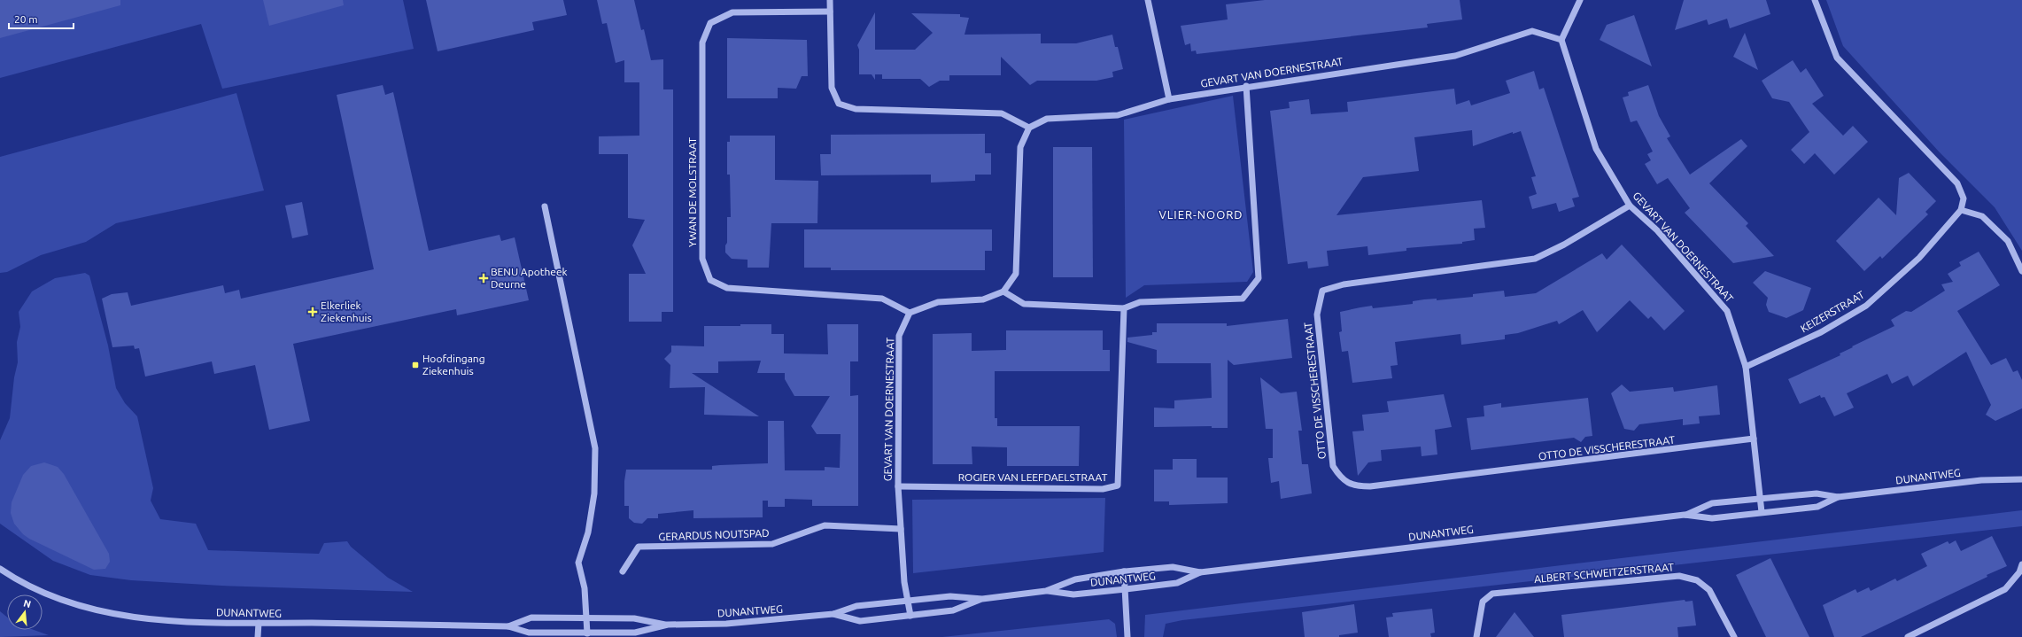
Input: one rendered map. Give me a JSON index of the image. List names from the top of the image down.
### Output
{
  "streets": {
    "street": [
      "GEVART VAN DOERNESTRAAT",
      "YWAN DE MOLSTRAAT",
      "KEIZERSTRAAT",
      "OTTO DE VISSCHERESTRAAT",
      "DUNANTWEG",
      "ROGIER VAN LEEFDAELSTRAAT",
      "GERARDUS NOUTSPAD",
      "ALBERT SCHWEITZERSTRAAT"
    ]
  },
  "crossings": [
    ["GEVART VAN DOERNESTRAAT", "YWAN DE MOLSTRAAT"],
    ["GEVART VAN DOERNESTRAAT", "KEIZERSTRAAT"],
    ["GEVART VAN DOERNESTRAAT", "OTTO DE VISSCHERESTRAAT"],
    ["GEVART VAN DOERNESTRAAT", "DUNANTWEG"],
    ["GEVART VAN DOERNESTRAAT", "ROGIER VAN LEEFDAELSTRAAT"],
    ["GEVART VAN DOERNESTRAAT", "GERARDUS NOUTSPAD"]
  ],
  "districts": ["VLIER-NOORD"],
  "places": {
    "health": ["BENU Apotheek Deurne", "Elkerliek Ziekenhuis"],
    "transit": ["Hoofdingang Ziekenhuis"]
  },
  "scale_bar": "20 m",
  "north": "top"
}
